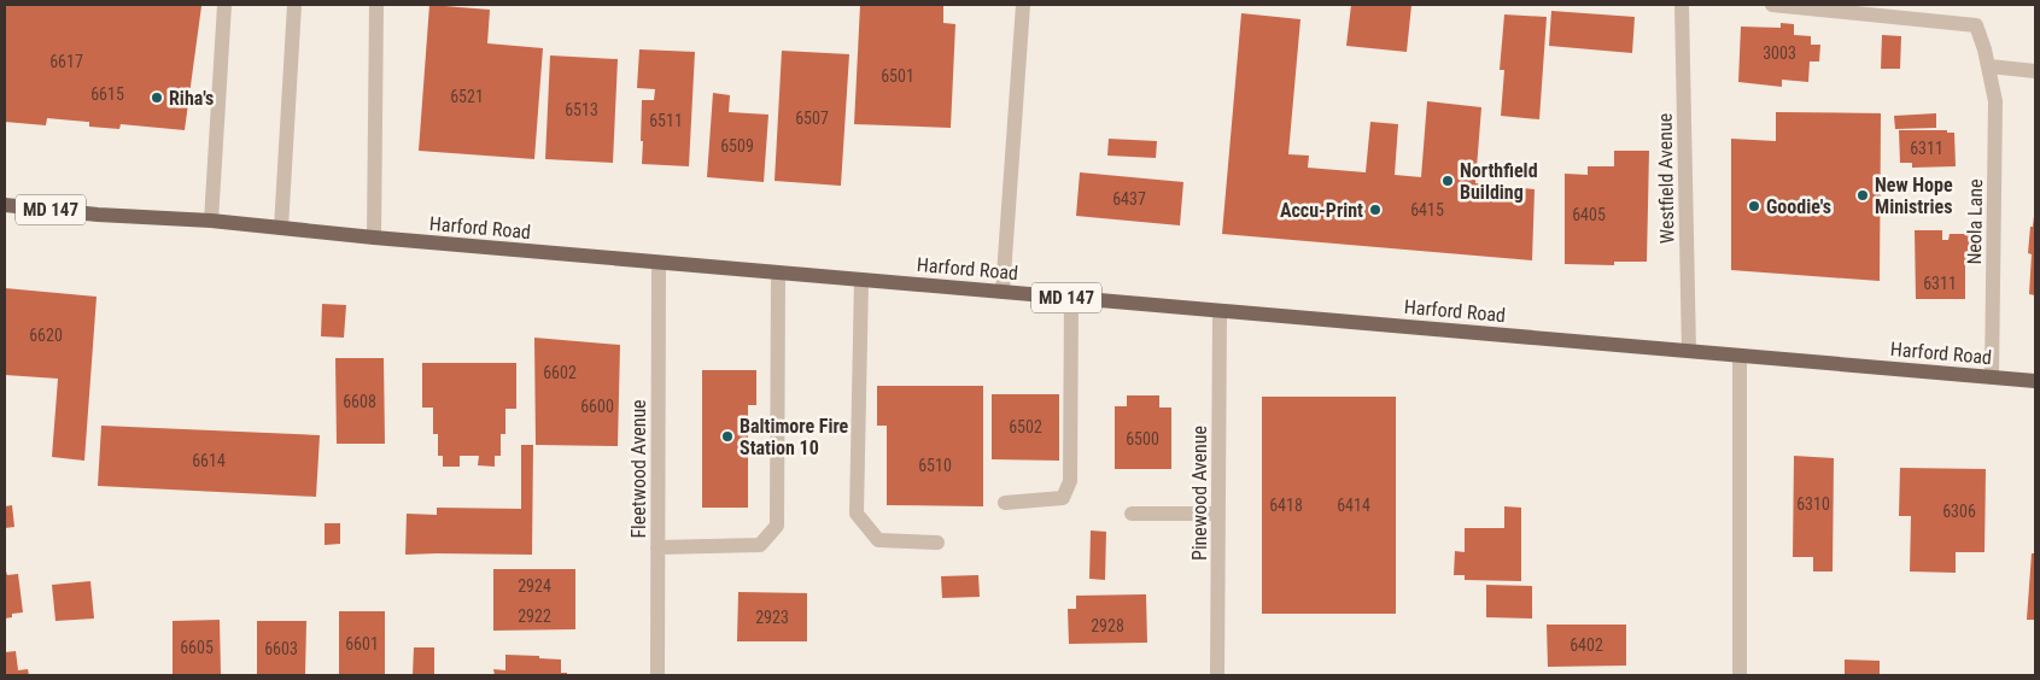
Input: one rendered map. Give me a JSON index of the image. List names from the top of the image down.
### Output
{
  "streets": {
    "main road": ["MD 147", "Harford Road"],
    "street": [
      "Westfield Avenue",
      "Neola Lane",
      "Fleetwood Avenue",
      "Pinewood Avenue"
    ]
  },
  "crossings": [
    ["Westfield Avenue", "Harford Road"],
    ["Neola Lane", "Harford Road"],
    ["Harford Road", "Fleetwood Avenue"],
    ["Harford Road", "Pinewood Avenue"]
  ],
  "places": [
    "Riha's",
    "Northfield Building",
    "New Hope Ministries",
    "Goodie's",
    "Accu-Print",
    "Baltimore Fire Station 10"
  ],
  "house_numbers": [
    "3003",
    "6617",
    "6501",
    "6615",
    "6521",
    "6513",
    "6507",
    "6511",
    "6509",
    "6311",
    "6437",
    "6415",
    "6405",
    "6311",
    "6620",
    "6602",
    "6608",
    "6600",
    "6502",
    "6500",
    "6614",
    "6510",
    "6310",
    "6418",
    "6414",
    "6306",
    "2924",
    "2922",
    "2923",
    "2928",
    "6601",
    "6402",
    "6605",
    "6603"
  ]
}
